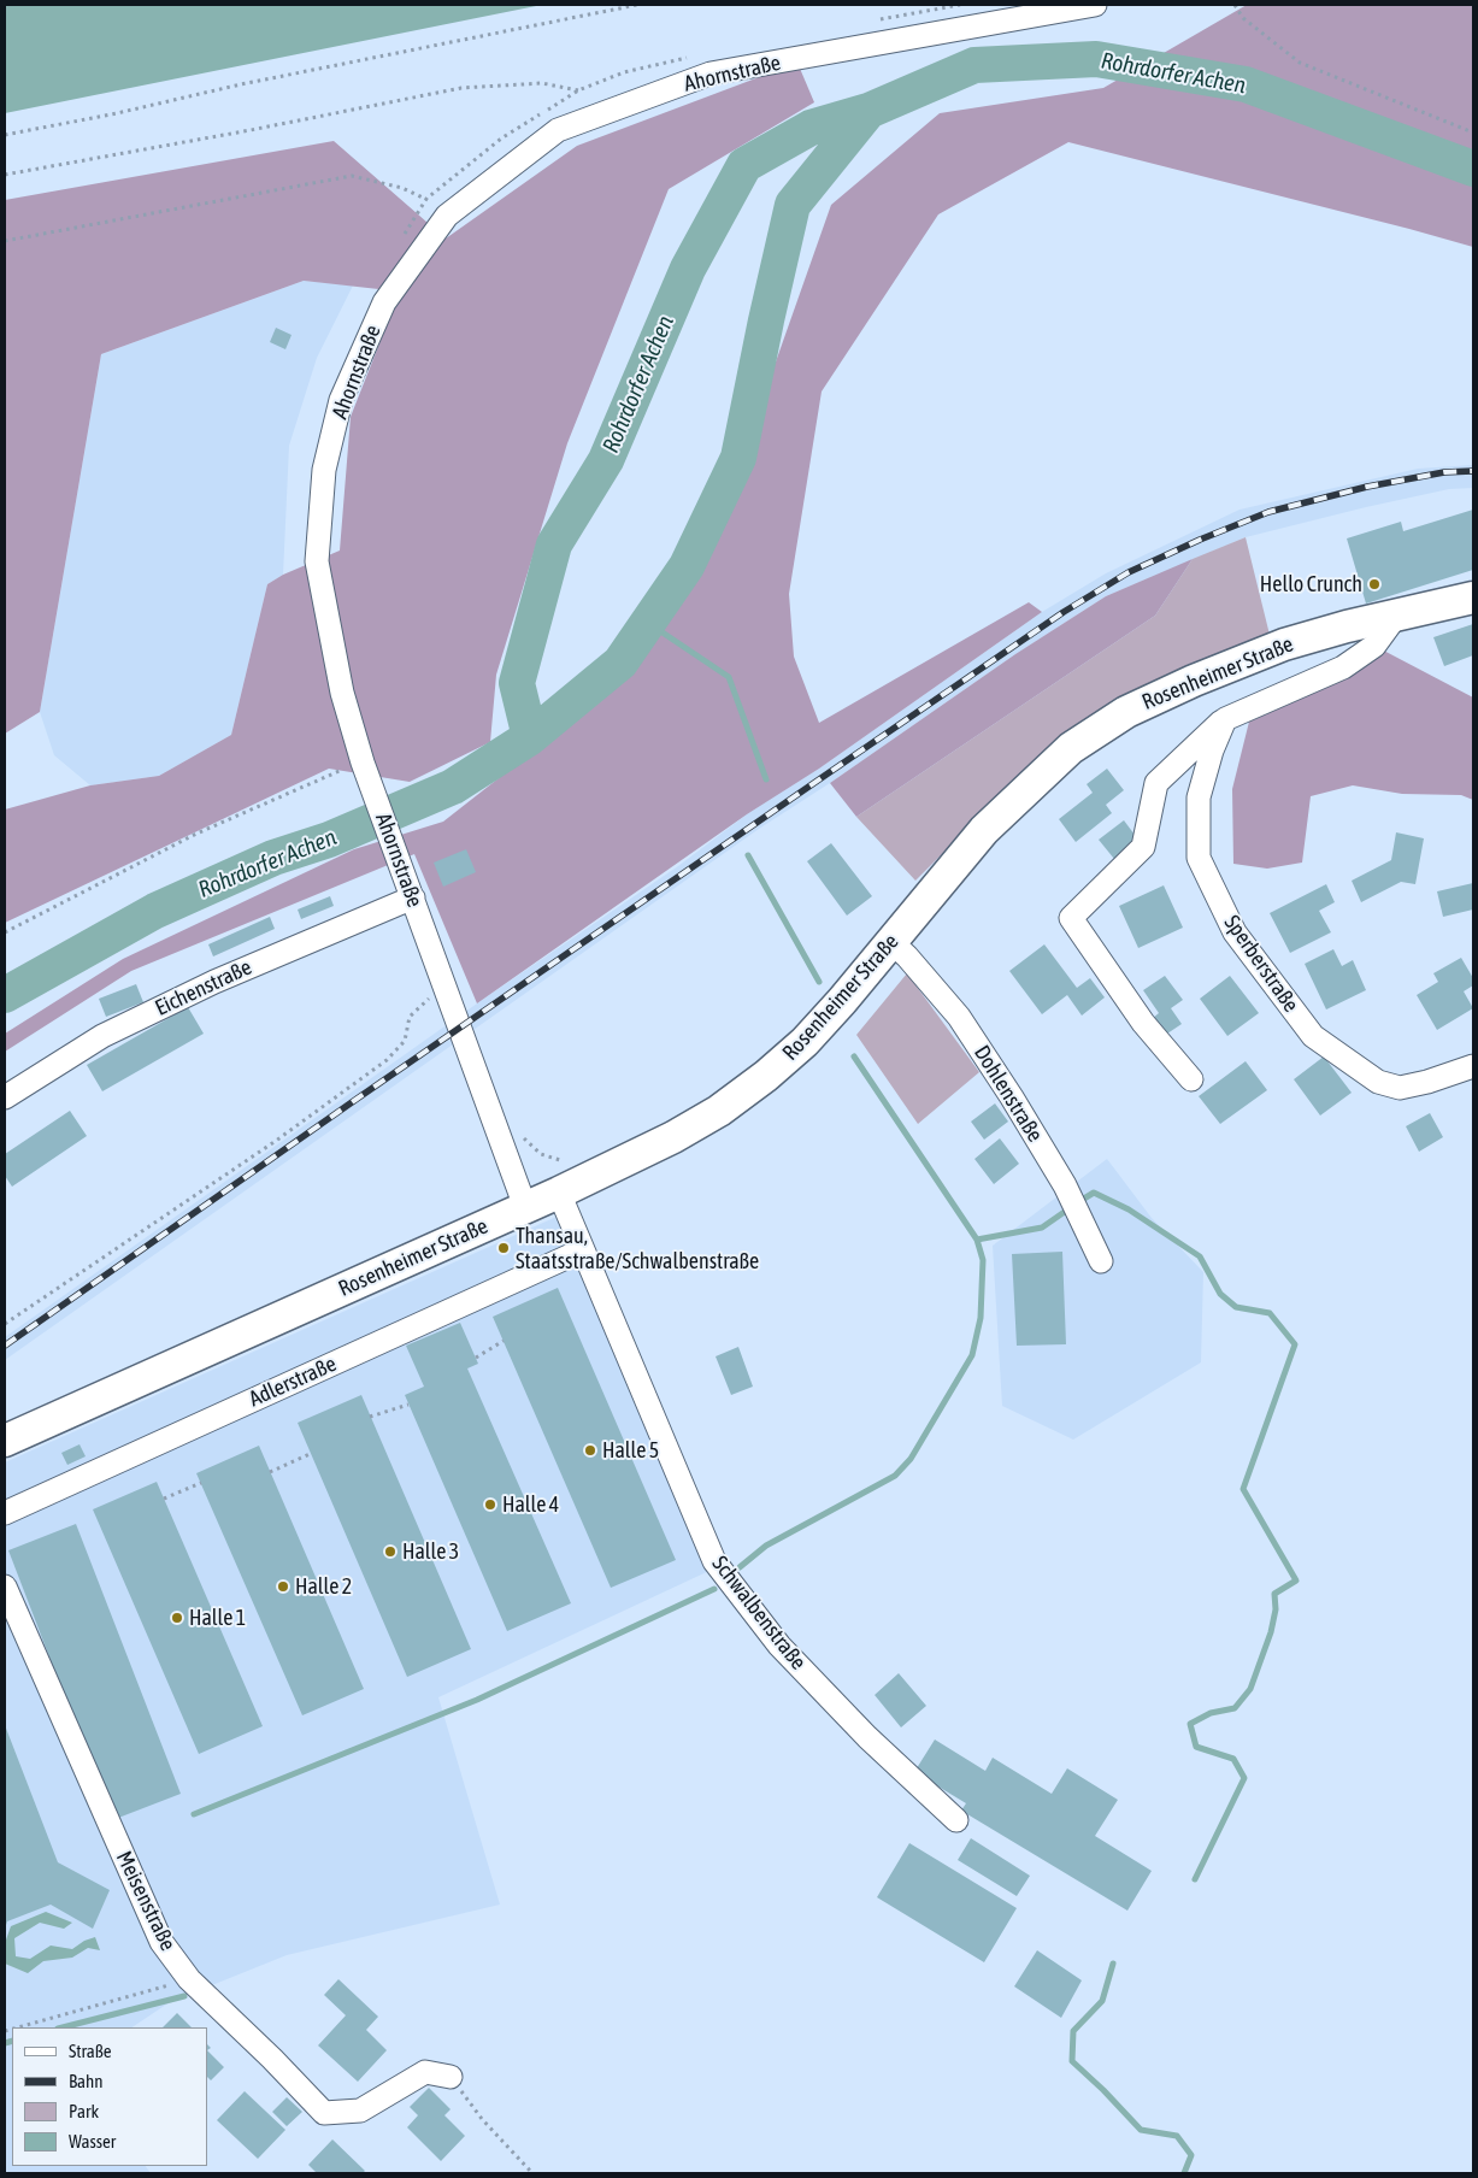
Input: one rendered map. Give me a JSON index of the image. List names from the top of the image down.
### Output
{
  "streets": {
    "main road": ["Rosenheimer Straße"],
    "street": [
      "Ahornstraße",
      "Sperberstraße",
      "Eichenstraße",
      "Dohlenstraße",
      "Adlerstraße",
      "Schwalbenstraße",
      "Meisenstraße"
    ]
  },
  "crossings": [
    ["Ahornstraße", "Rosenheimer Straße"],
    ["Ahornstraße", "Eichenstraße"],
    ["Rosenheimer Straße", "Dohlenstraße"],
    ["Rosenheimer Straße", "Schwalbenstraße"],
    ["Adlerstraße", "Schwalbenstraße"]
  ],
  "water": ["Rohrdorfer Achen"],
  "places": [
    "Hello Crunch",
    "Thansau, Staatsstraße/Schwalbenstraße",
    "Halle 5",
    "Halle 4",
    "Halle 3",
    "Halle 2",
    "Halle 1"
  ],
  "legend": [
    "Straße",
    "Bahn",
    "Park",
    "Wasser"
  ]
}
